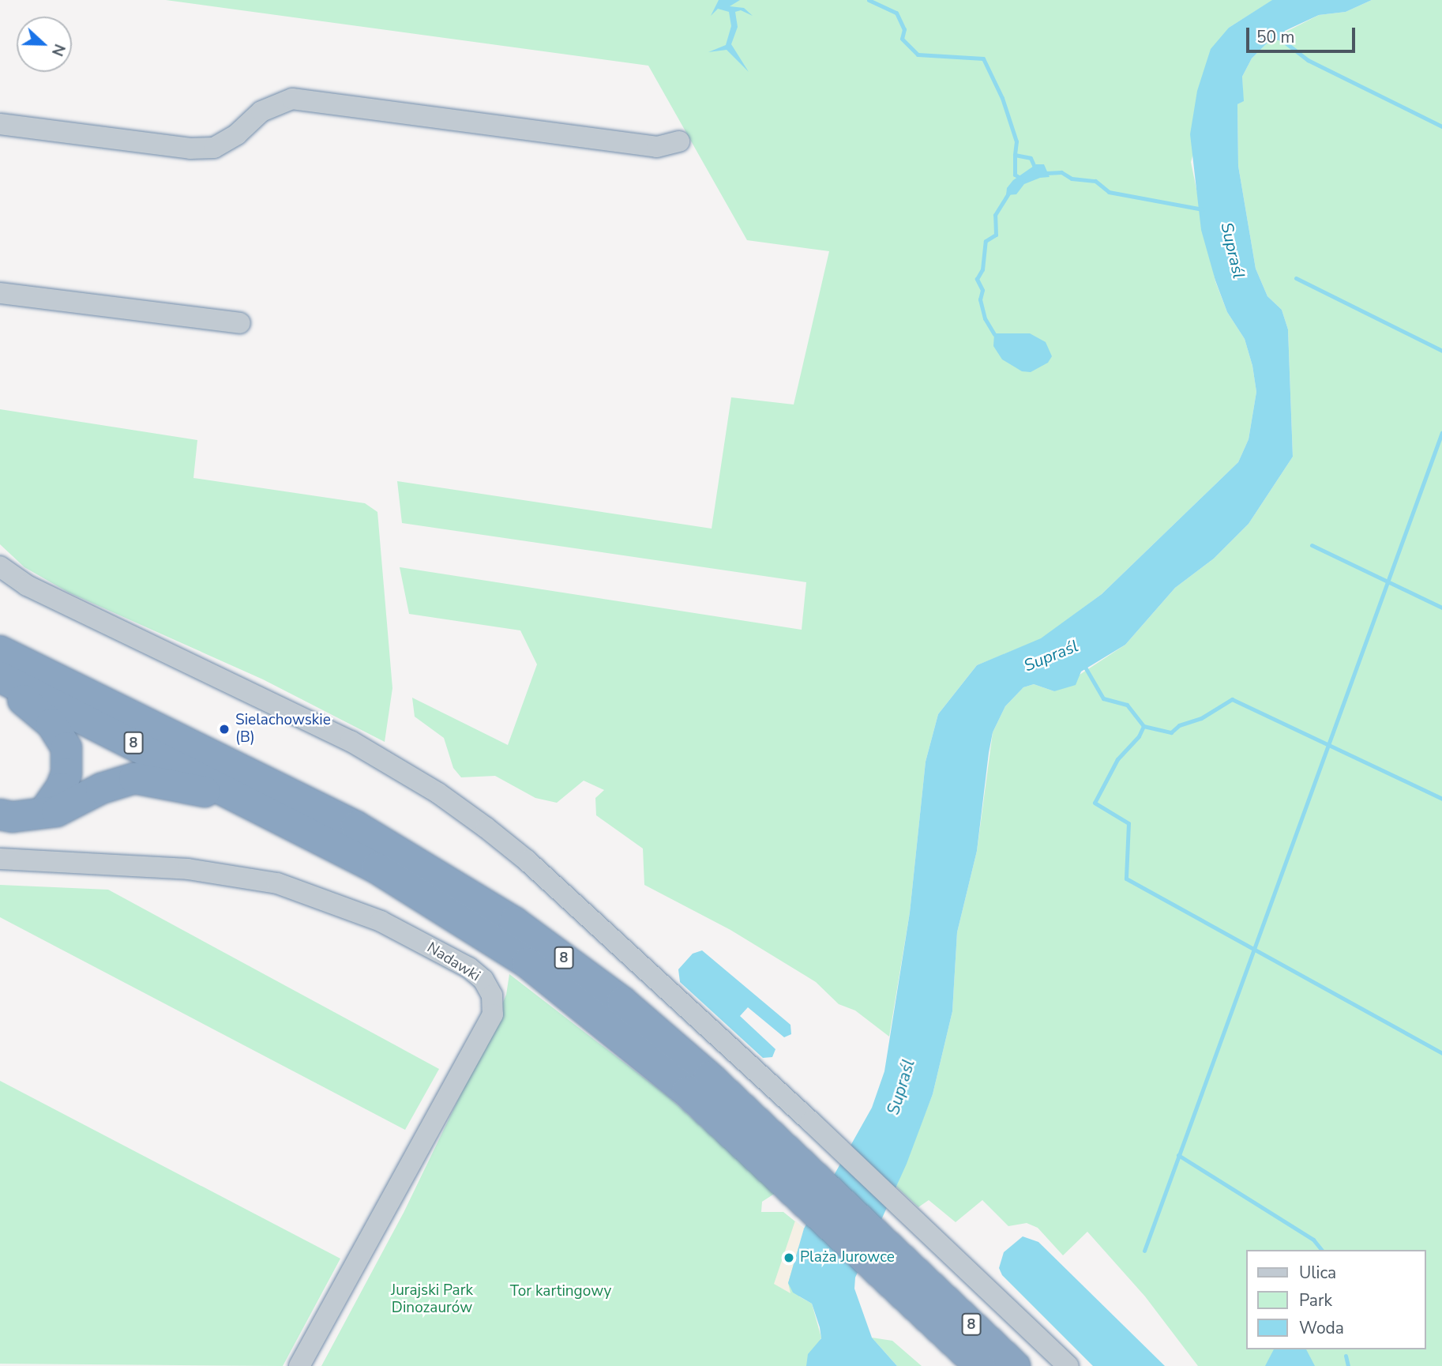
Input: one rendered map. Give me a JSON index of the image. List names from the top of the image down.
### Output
{
  "streets": {
    "highway": ["8"],
    "street": ["Nadawki"]
  },
  "water": ["Supraśl"],
  "parks": ["Jurajski Park Dinozaurów", "Tor kartingowy"],
  "places": ["Sielachowskie (B)", "Plaża Jurowce"],
  "legend": ["Ulica", "Park", "Woda"],
  "scale_bar": "50 m",
  "north": "right"
}
